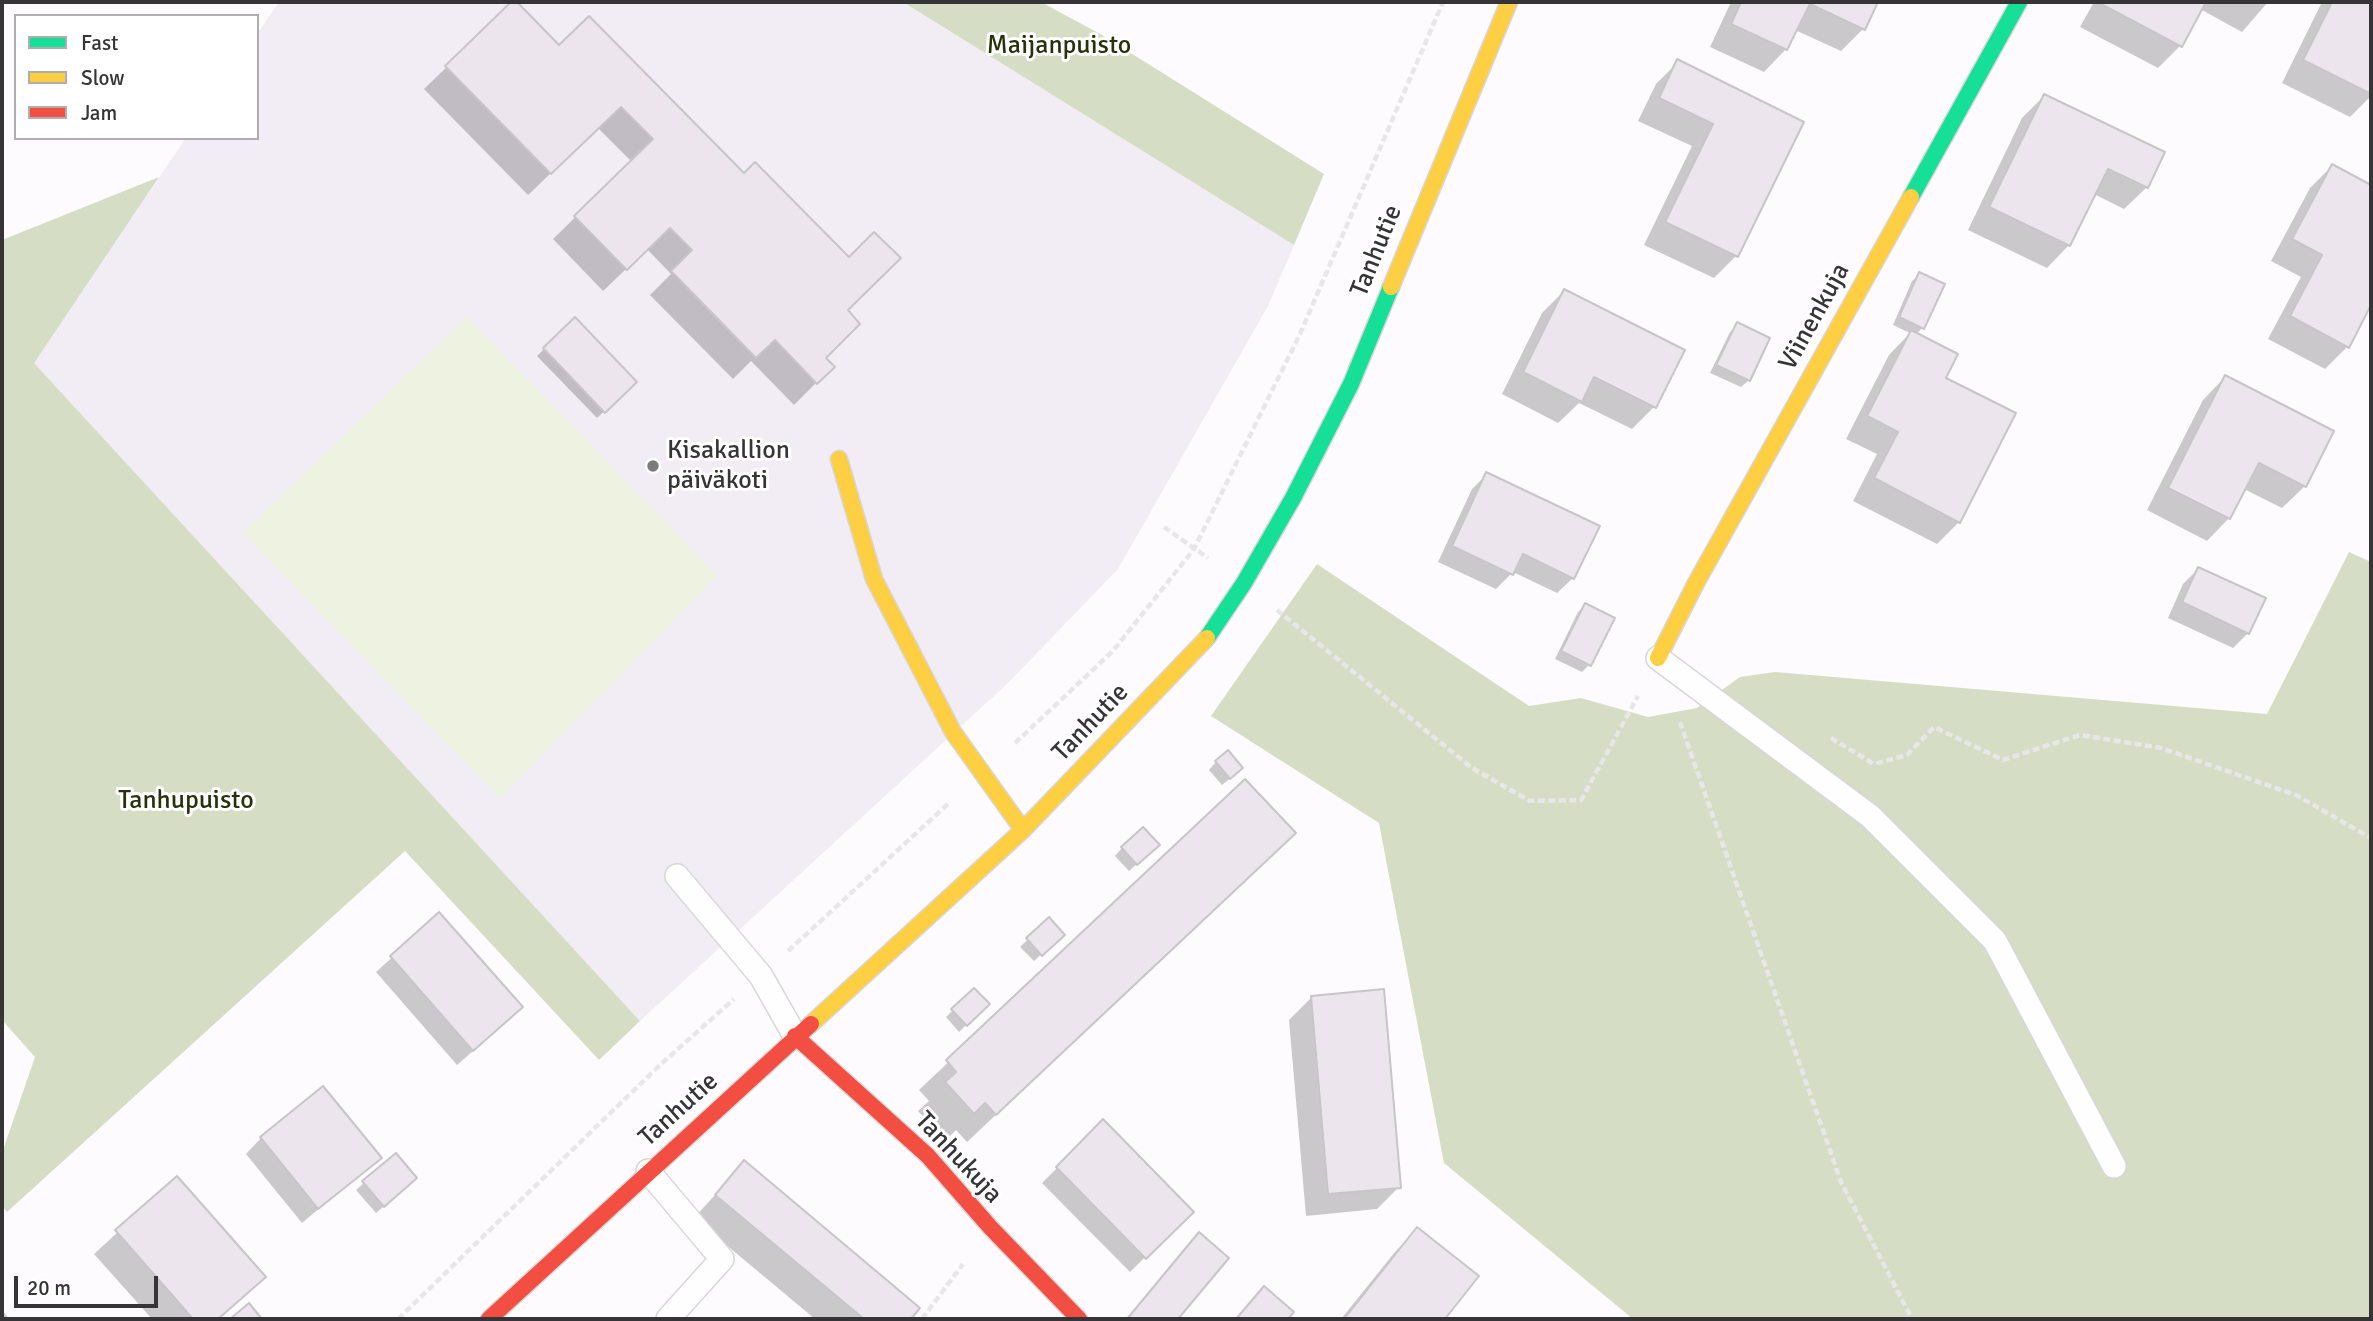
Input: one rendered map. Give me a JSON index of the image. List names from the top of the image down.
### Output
{
  "streets": {
    "street": ["Tanhutie", "Viinenkuja", "Tanhukuja"]
  },
  "crossings": [
    ["Tanhutie", "Tanhukuja"]
  ],
  "parks": ["Maijanpuisto", "Tanhupuisto"],
  "places": ["Kisakallion päiväkoti"],
  "legend": ["Fast", "Slow", "Jam"],
  "scale_bar": "20 m"
}
